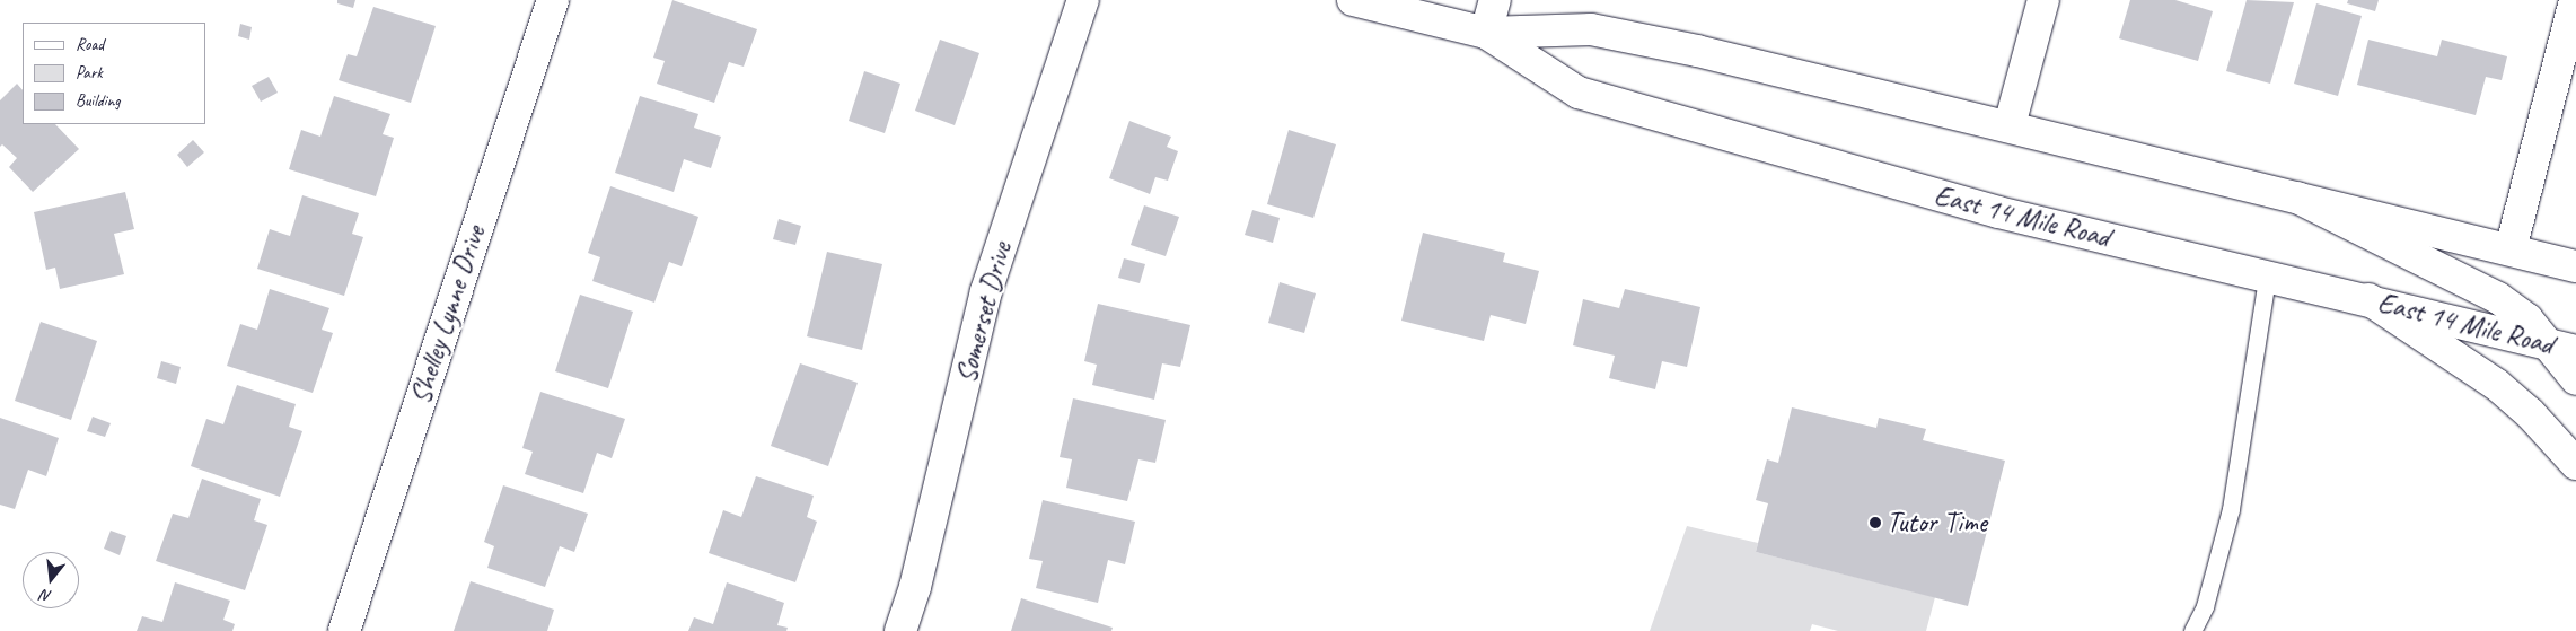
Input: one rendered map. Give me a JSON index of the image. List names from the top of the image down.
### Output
{
  "streets": {
    "main road": ["East 14 Mile Road", "Somerset Drive", "Shelley Lynne Drive"]
  },
  "places": ["Tutor Time"],
  "legend": ["Road", "Park", "Building"],
  "north": "bottom"
}
